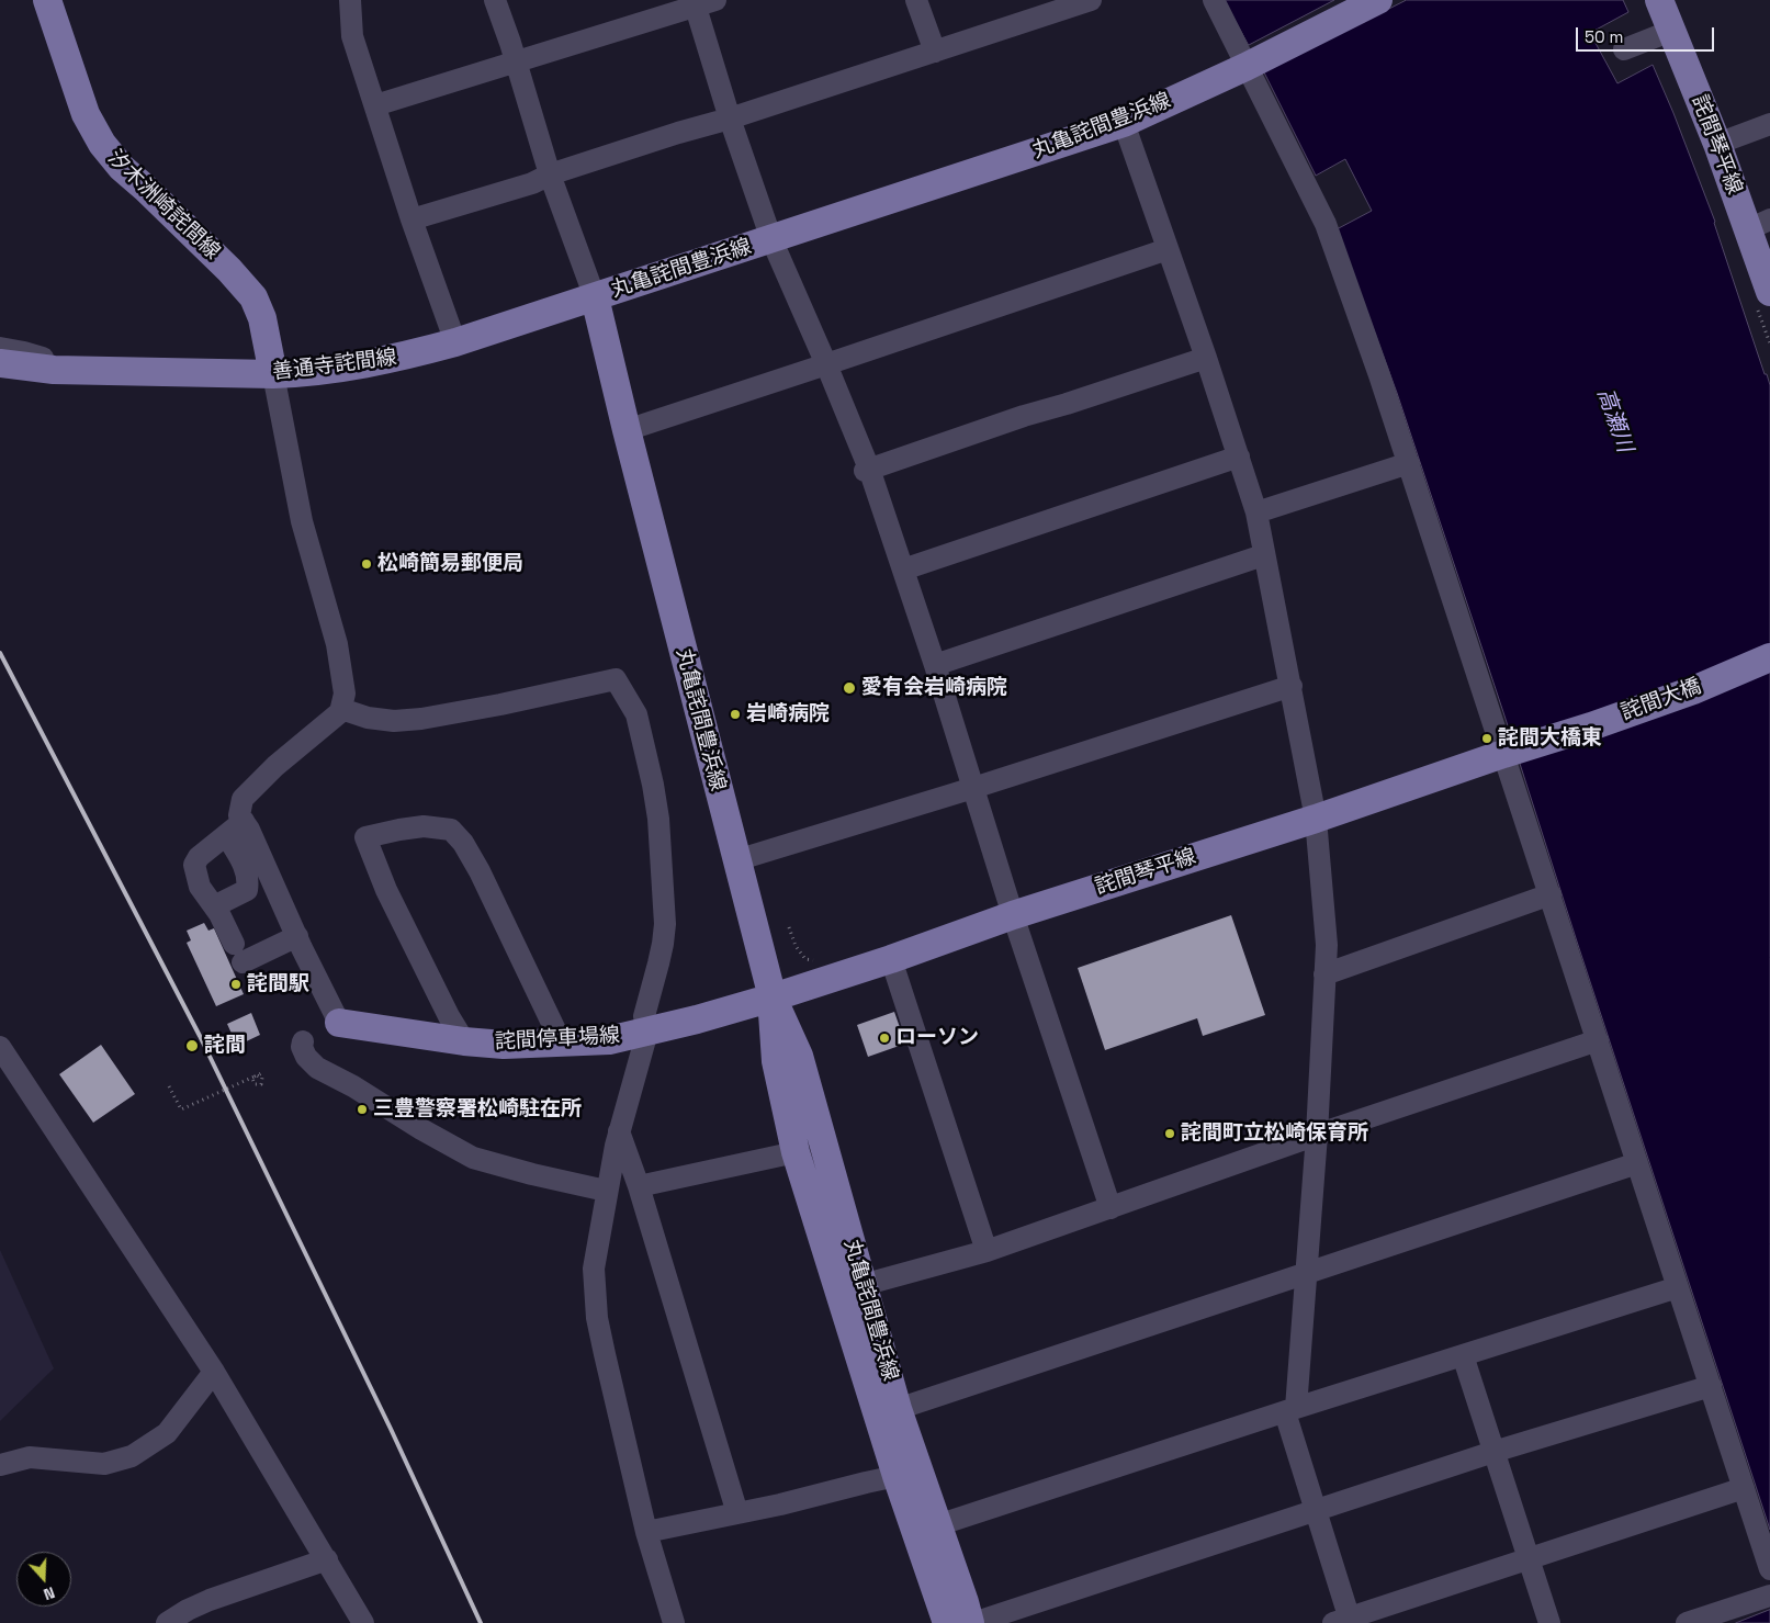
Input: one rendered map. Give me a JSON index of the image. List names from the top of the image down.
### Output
{
  "streets": {
    "main road": [
      "丸亀詫間豊浜線",
      "詫間琴平線",
      "汐木洲崎詫間線",
      "善通寺詫間線",
      "詫間大橋",
      "詫間停車場線"
    ]
  },
  "crossings": [
    ["丸亀詫間豊浜線", "詫間琴平線"],
    ["丸亀詫間豊浜線", "善通寺詫間線"],
    ["丸亀詫間豊浜線", "詫間停車場線"],
    ["詫間琴平線", "詫間大橋"],
    ["詫間琴平線", "詫間停車場線"],
    ["汐木洲崎詫間線", "善通寺詫間線"]
  ],
  "water": ["高瀬川"],
  "places": [
    "松崎簡易郵便局",
    "愛有会岩崎病院",
    "岩崎病院",
    "詫間大橋東",
    "詫間駅",
    "ローソン",
    "詫間",
    "三豊警察署松崎駐在所",
    "詫間町立松崎保育所"
  ],
  "scale_bar": "50 m",
  "north": "bottom"
}
